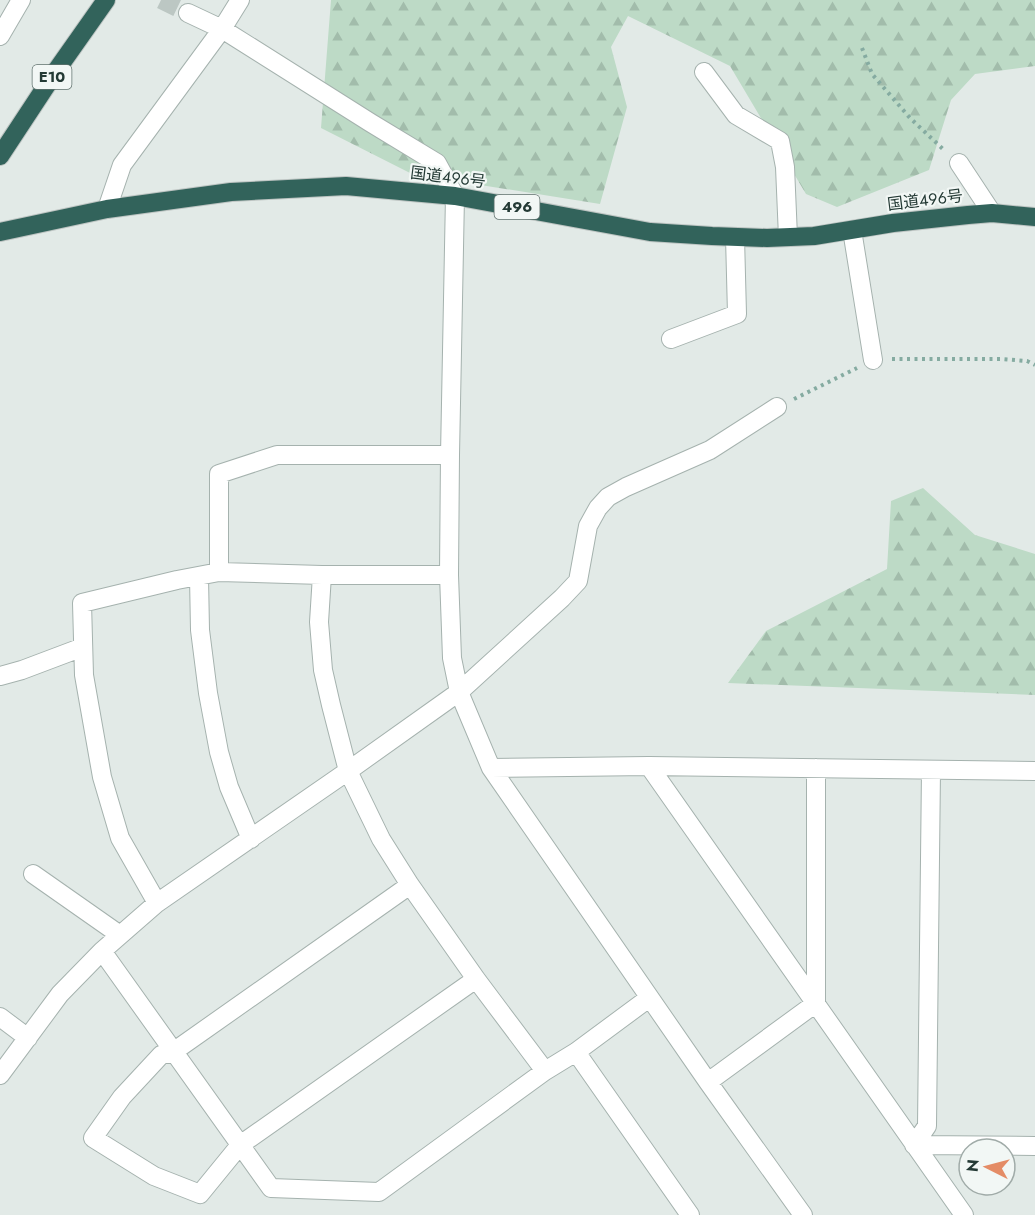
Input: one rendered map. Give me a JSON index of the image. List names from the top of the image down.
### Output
{
  "streets": {
    "highway": ["E10", "国道496号", "496"]
  },
  "north": "left"
}
